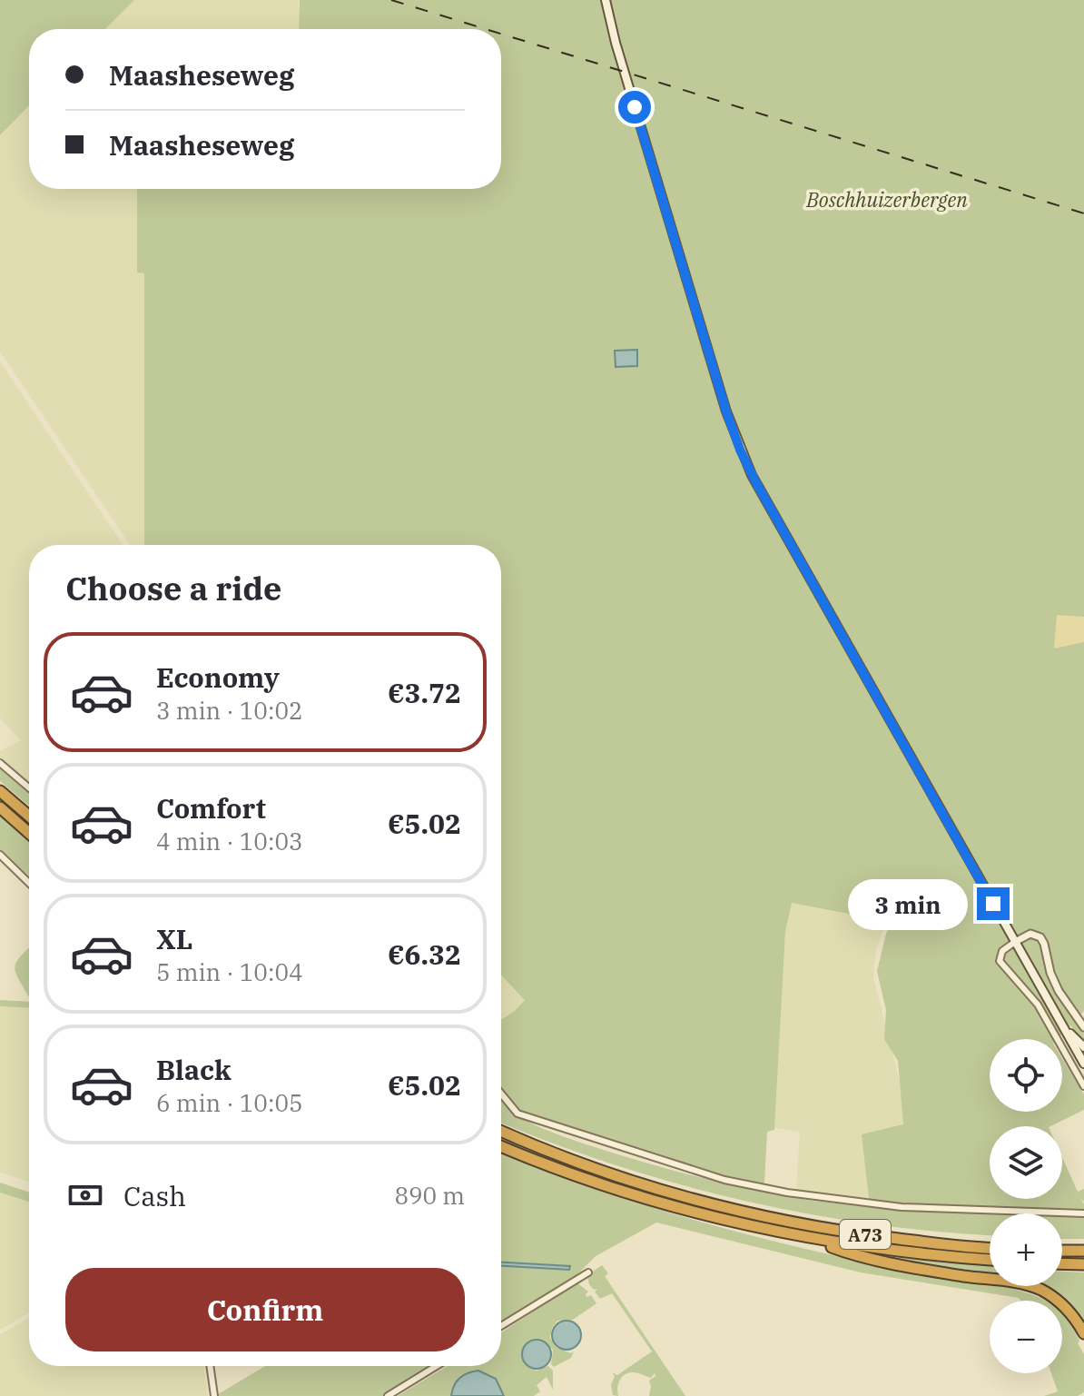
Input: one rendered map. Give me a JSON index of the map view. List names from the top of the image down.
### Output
{
  "streets": {
    "highway": ["A73"]
  },
  "parks": ["Boschhuizerbergen"],
  "page": {
    "banner": ["Maasheseweg", "Maasheseweg"],
    "heading": "Choose a ride",
    "list": [
      {
        "name": "Economy",
        "note": "3 min · 10:02",
        "value": "€3.72"
      },
      {
        "name": "Comfort",
        "note": "4 min · 10:03",
        "value": "€5.02"
      },
      {
        "name": "XL",
        "note": "5 min · 10:04",
        "value": "€6.32"
      },
      {
        "name": "Black",
        "note": "6 min · 10:05",
        "value": "€5.02"
      }
    ],
    "bubble": "3 min",
    "map_buttons": ["+", "−"],
    "pay": ["Cash", "890 m"],
    "buttons": "Confirm"
  }
}
